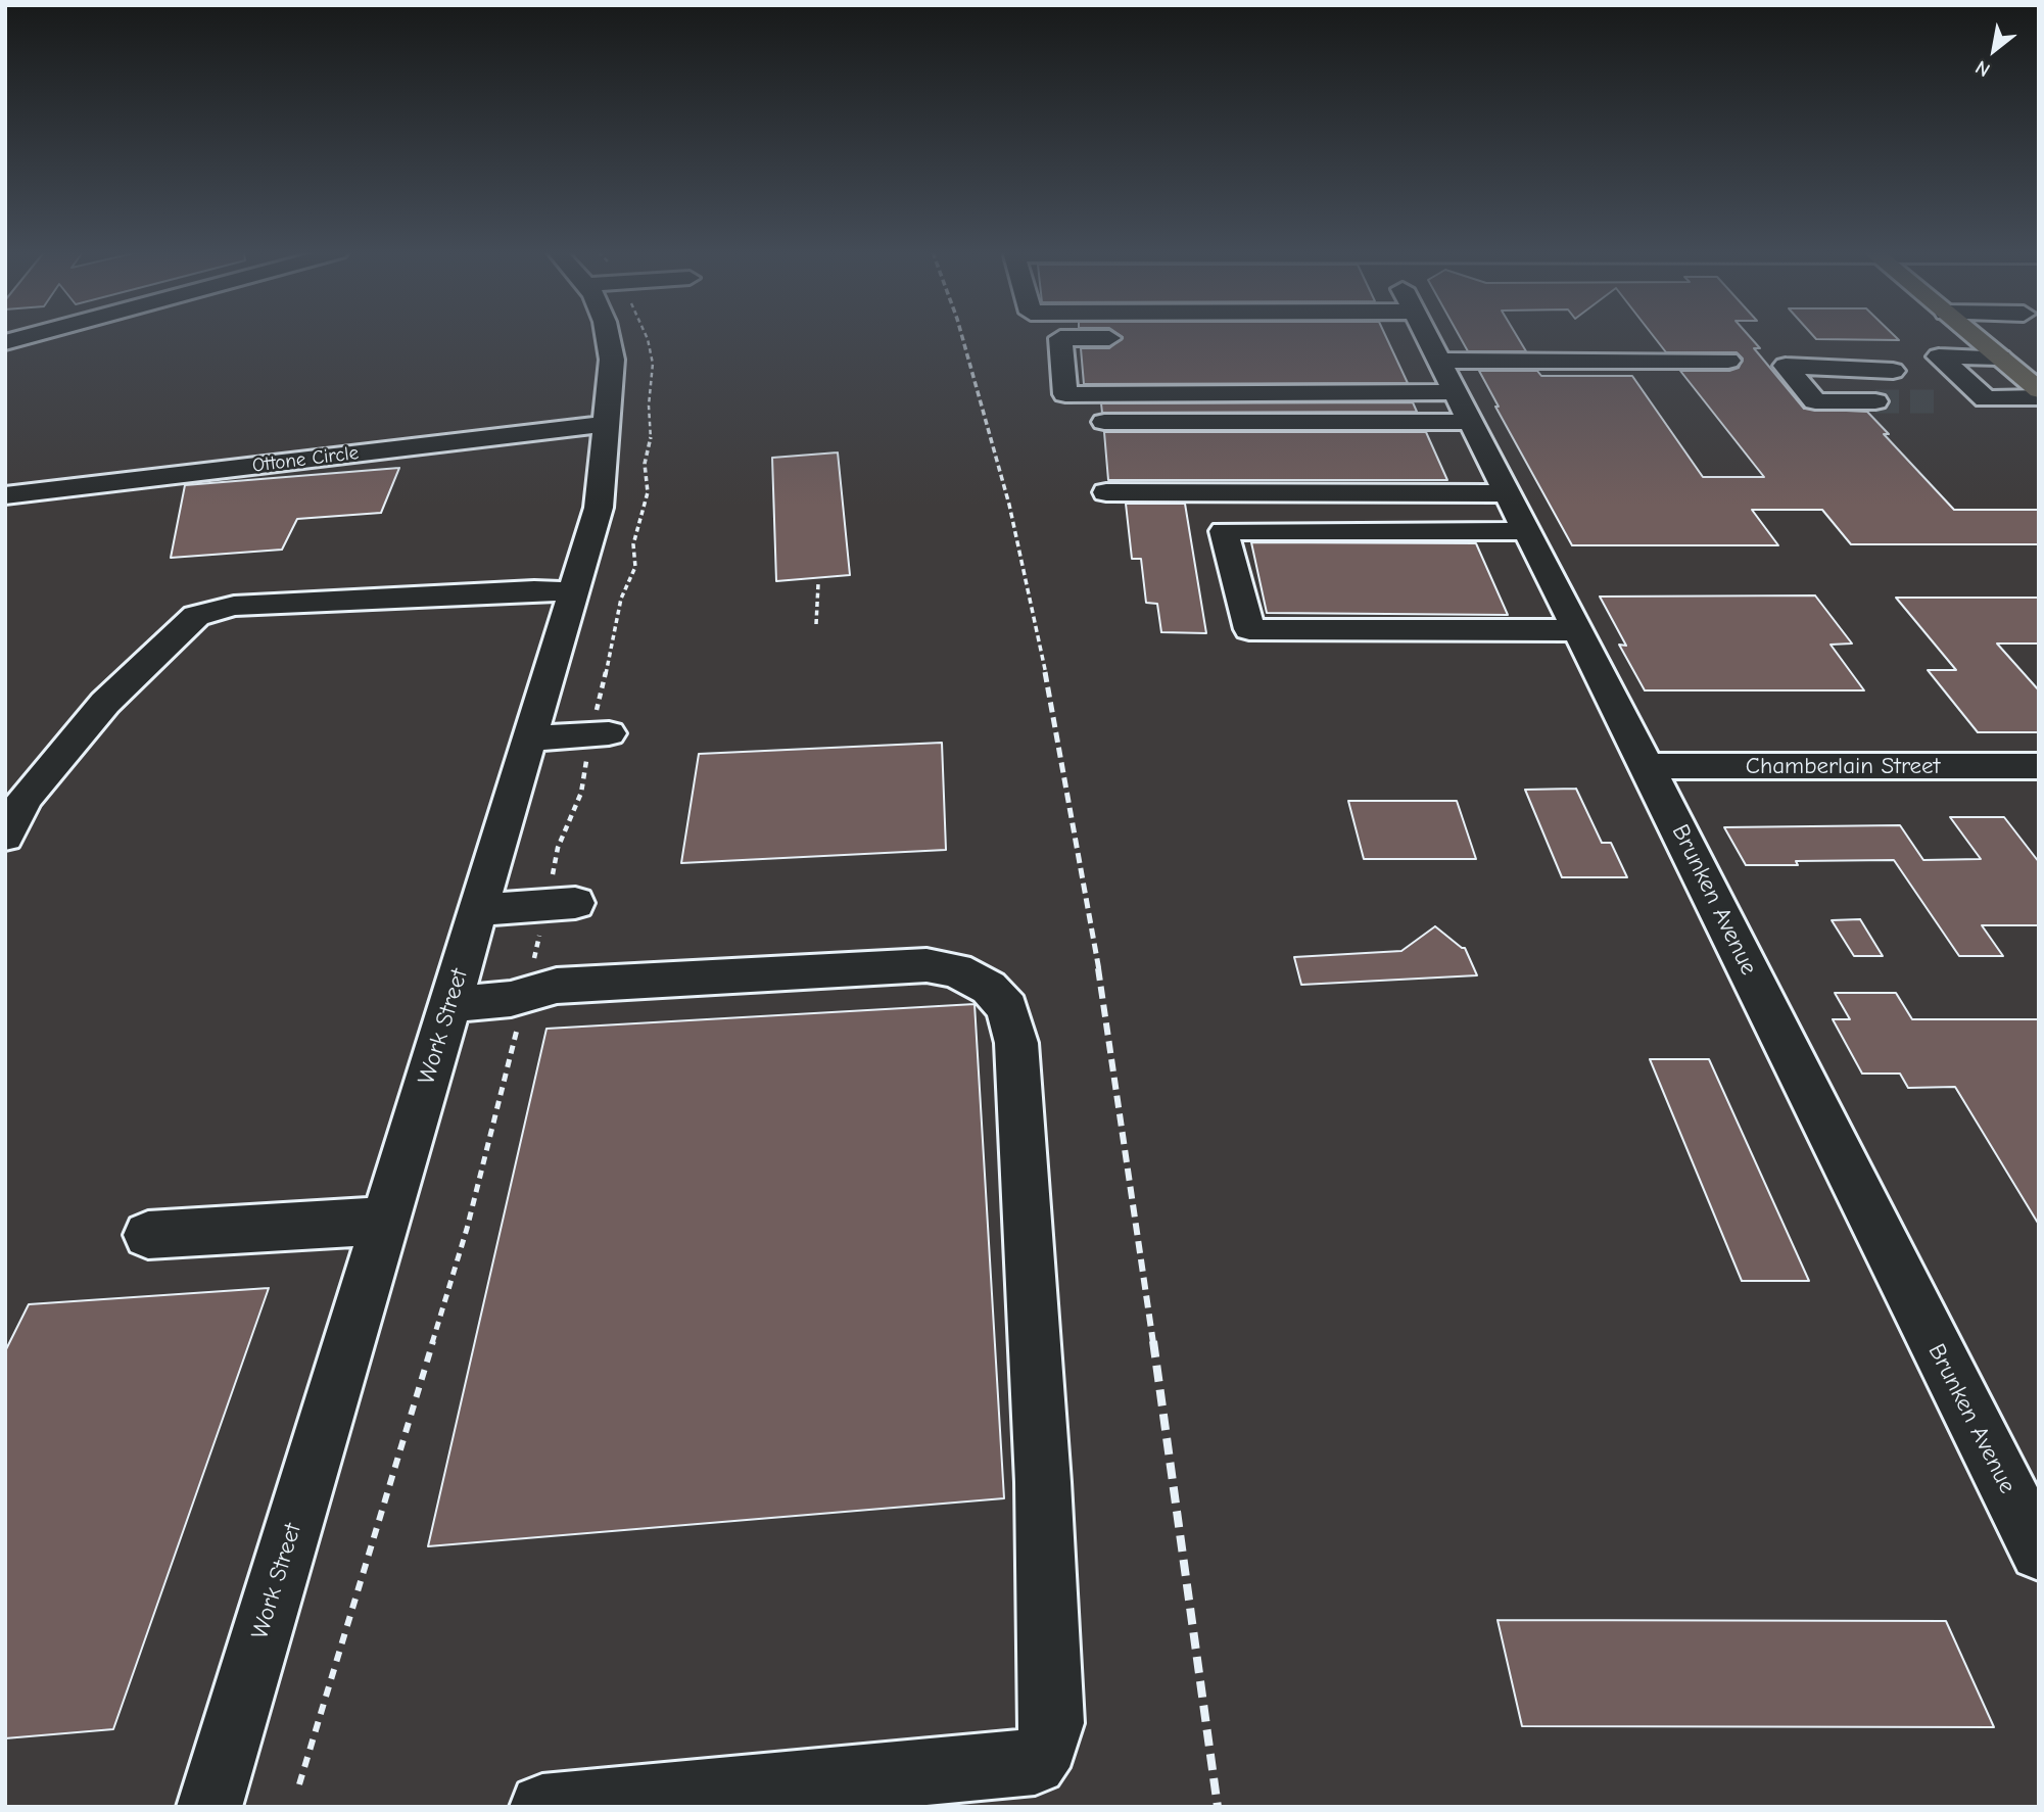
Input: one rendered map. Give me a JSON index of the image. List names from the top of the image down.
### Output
{
  "streets": {
    "street": [
      "Ottone Circle",
      "Chamberlain Street",
      "Brunken Avenue",
      "Work Street"
    ]
  },
  "crossings": [
    ["Ottone Circle", "Work Street"],
    ["Chamberlain Street", "Brunken Avenue"]
  ],
  "north": "bottom left"
}
